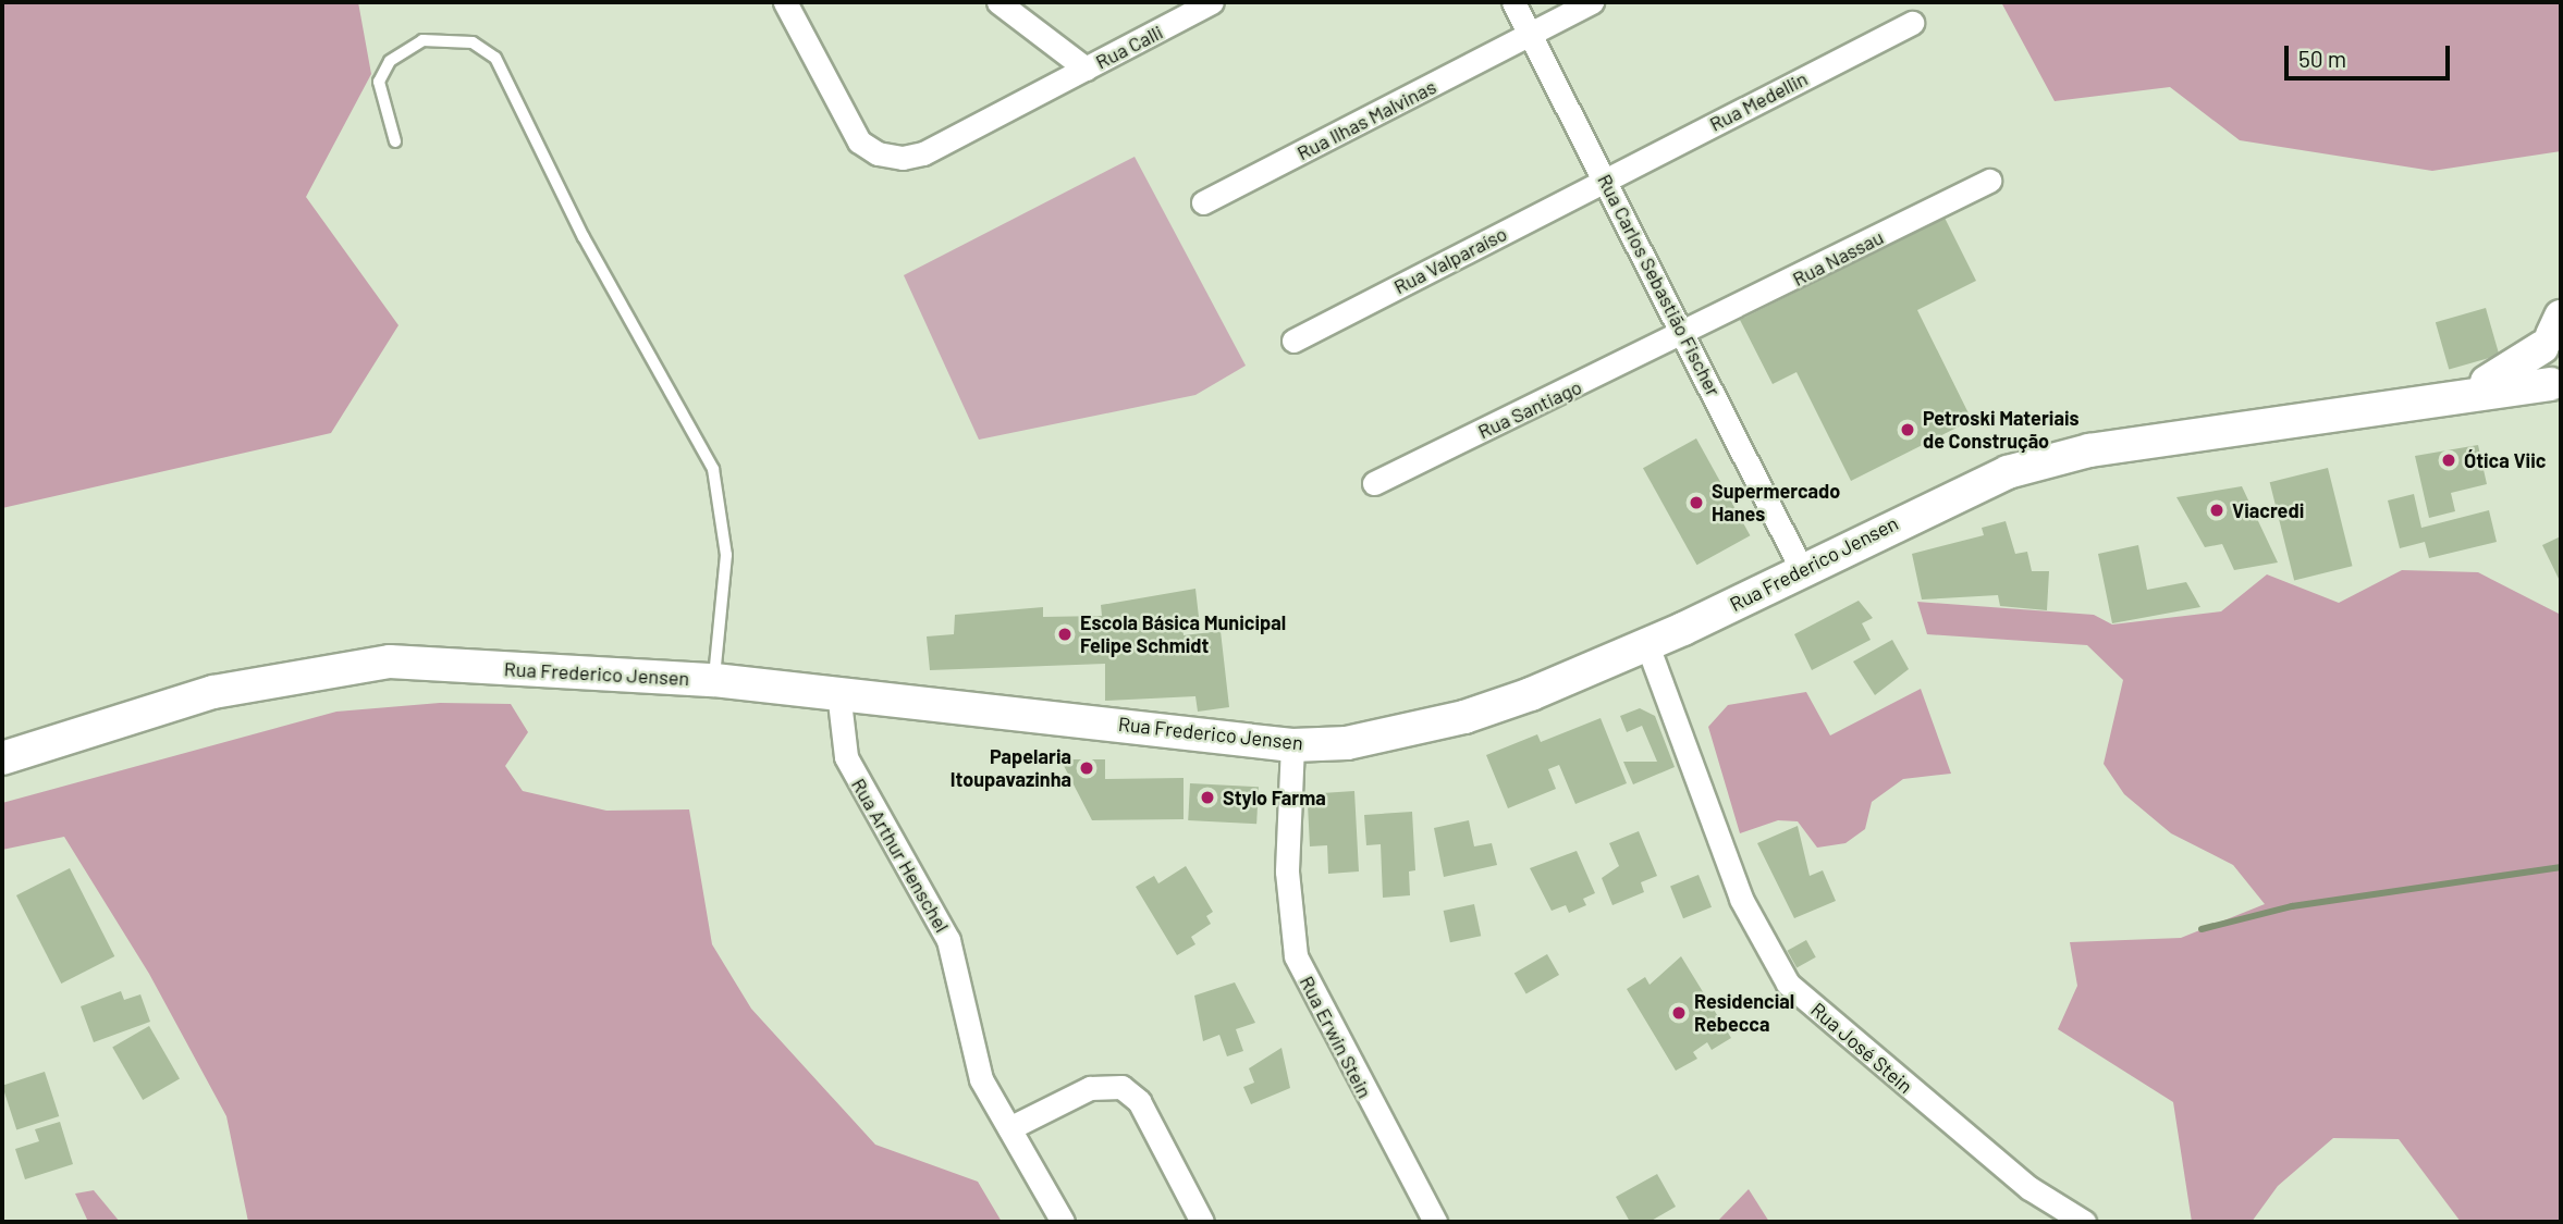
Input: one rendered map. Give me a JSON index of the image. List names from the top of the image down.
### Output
{
  "streets": {
    "main road": ["Rua Frederico Jensen"],
    "street": [
      "Rua Calli",
      "Rua Medellin",
      "Rua Ilhas Malvinas",
      "Rua Nassau",
      "Rua Valparaíso",
      "Rua Carlos Sebastião Fischer",
      "Rua Santiago",
      "Rua Arthur Henschel",
      "Rua Erwin Stein",
      "Rua José Stein"
    ]
  },
  "crossings": [
    ["Rua Medellin", "Rua Valparaíso"],
    ["Rua Medellin", "Rua Carlos Sebastião Fischer"],
    ["Rua Ilhas Malvinas", "Rua Carlos Sebastião Fischer"],
    ["Rua Nassau", "Rua Carlos Sebastião Fischer"],
    ["Rua Nassau", "Rua Santiago"],
    ["Rua Valparaíso", "Rua Carlos Sebastião Fischer"],
    ["Rua Carlos Sebastião Fischer", "Rua Santiago"],
    ["Rua Carlos Sebastião Fischer", "Rua Frederico Jensen"],
    ["Rua Frederico Jensen", "Rua Arthur Henschel"],
    ["Rua Frederico Jensen", "Rua Erwin Stein"],
    ["Rua Frederico Jensen", "Rua José Stein"]
  ],
  "places": [
    "Petroski Materiais de Construção",
    "Ótica Viic",
    "Supermercado Hanes",
    "Viacredi",
    "Escola Básica Municipal Felipe Schmidt",
    "Papelaria Itoupavazinha",
    "Stylo Farma",
    "Residencial Rebecca"
  ],
  "scale_bar": "50 m"
}
